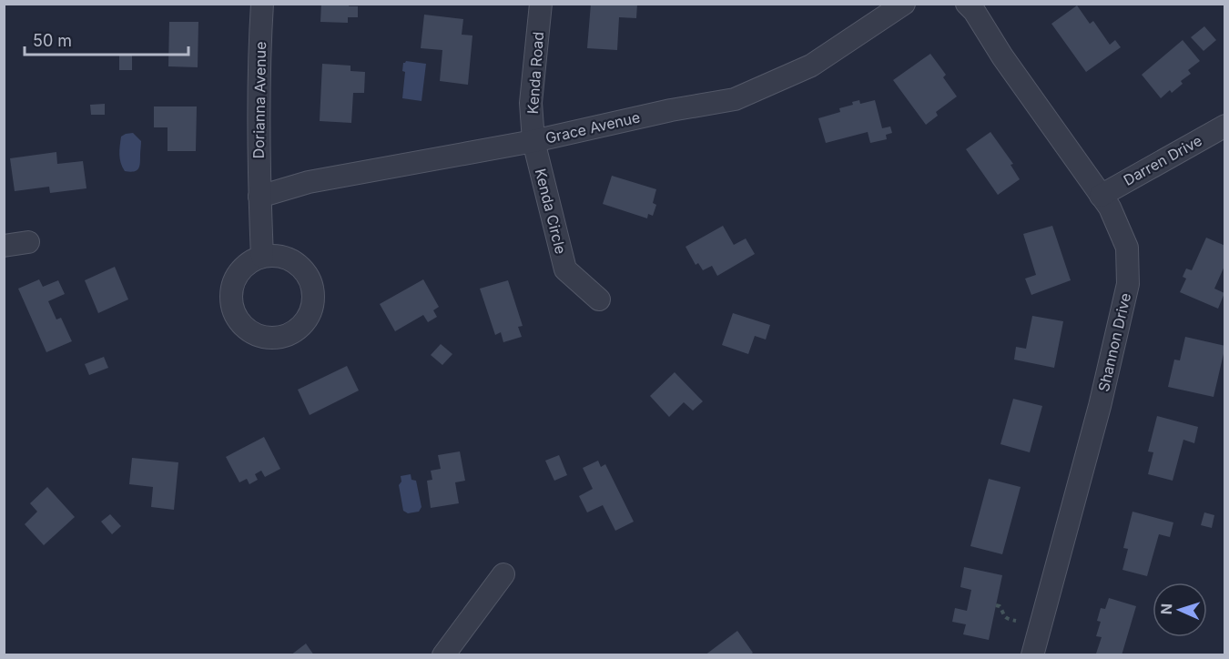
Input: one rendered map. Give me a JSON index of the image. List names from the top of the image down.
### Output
{
  "streets": {
    "street": [
      "Kenda Road",
      "Dorianna Avenue",
      "Grace Avenue",
      "Darren Drive",
      "Kenda Circle",
      "Shannon Drive"
    ]
  },
  "crossings": [
    ["Kenda Road", "Grace Avenue"],
    ["Kenda Road", "Kenda Circle"],
    ["Dorianna Avenue", "Grace Avenue"],
    ["Grace Avenue", "Kenda Circle"],
    ["Darren Drive", "Shannon Drive"]
  ],
  "scale_bar": "50 m",
  "north": "left"
}
